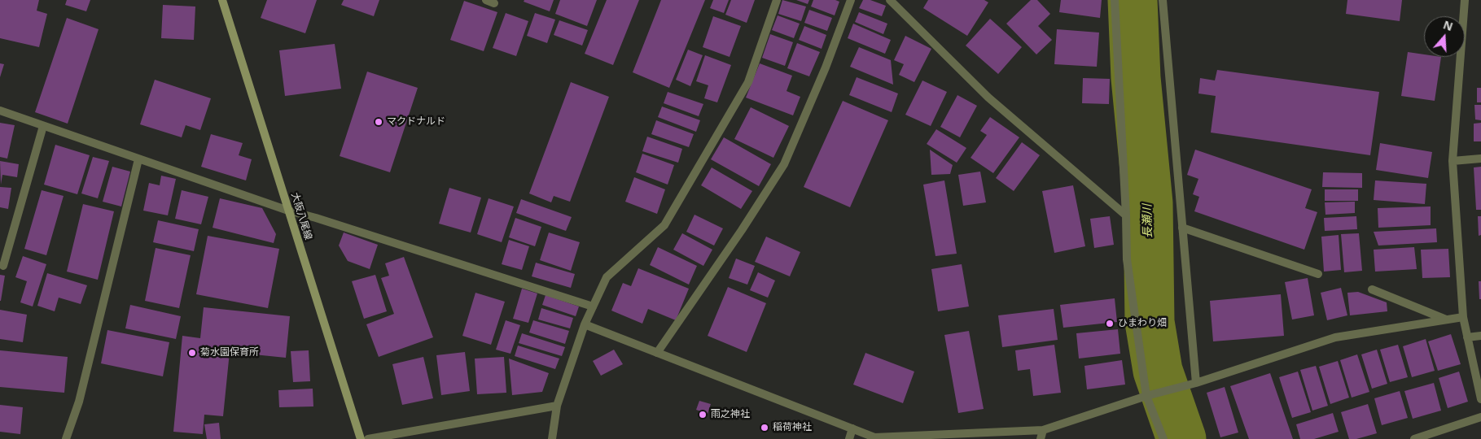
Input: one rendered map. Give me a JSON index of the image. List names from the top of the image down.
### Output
{
  "streets": {
    "main road": ["大阪八尾線"]
  },
  "water": ["長瀬川"],
  "places": [
    "マクドナルド",
    "ひまわり畑",
    "菊水園保育所",
    "雨之神社",
    "稲荷神社"
  ],
  "north": "top"
}
